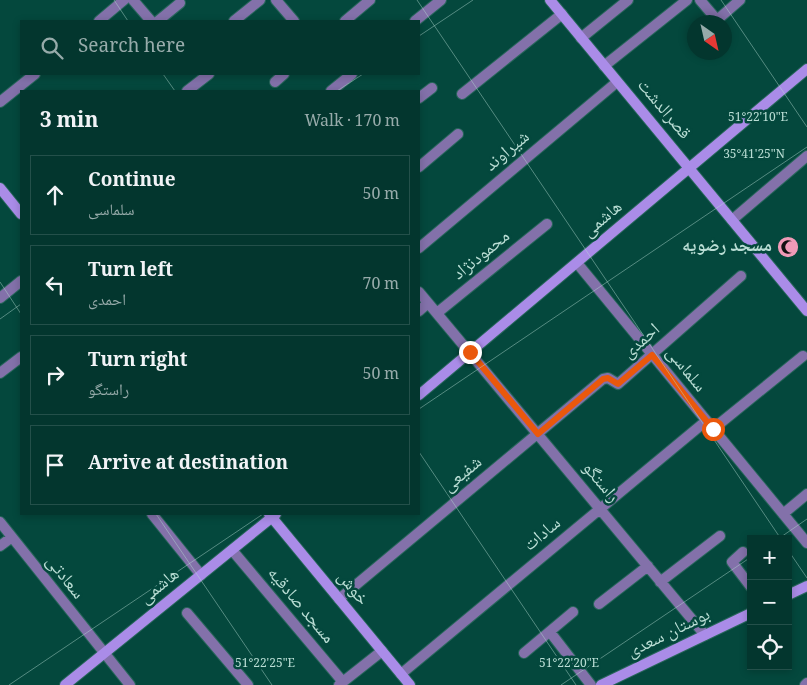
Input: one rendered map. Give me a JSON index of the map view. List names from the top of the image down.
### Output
{
  "streets": {
    "main road": [
      "قصرالدشت",
      "هاشمی",
      "خوش",
      "بوستان سعدی"
    ],
    "street": [
      "شیراوند",
      "محمودنژاد",
      "احمدی",
      "سلماسی",
      "شفیعی",
      "راستگو",
      "سادات",
      "سعادتی",
      "مسجد صادقیه"
    ]
  },
  "crossings": [
    ["قصرالدشت", "شیراوند"],
    ["قصرالدشت", "هاشمی"],
    ["هاشمی", "سلماسی"],
    ["هاشمی", "راستگو"],
    ["هاشمی", "سعادتی"],
    ["هاشمی", "خوش"],
    ["هاشمی", "مسجد صادقیه"],
    ["محمودنژاد", "راستگو"],
    ["احمدی", "سلماسی"],
    ["احمدی", "شفیعی"],
    ["احمدی", "راستگو"],
    ["سلماسی", "سادات"],
    ["شفیعی", "راستگو"],
    ["شفیعی", "خوش"],
    ["راستگو", "سادات"],
    ["راستگو", "بوستان سعدی"],
    ["سادات", "خوش"],
    ["خوش", "مسجد صادقیه"]
  ],
  "places": {
    "mosque": ["مسجد رضویه"]
  },
  "north": "bottom right",
  "page": {
    "search": "Search here",
    "heading": ["3 min", "Walk · 170 m"],
    "list": [
      ["Continue", "سلماسی", "50 m"],
      ["Turn left", "احمدی", "70 m"],
      ["Turn right", "راستگو", "50 m"],
      "Arrive at destination"
    ],
    "map_buttons": ["+", "−"]
  },
  "coordinates": [
    "51°22'10\"E",
    "35°41'25\"N",
    "51°22'25\"E",
    "51°22'20\"E"
  ]
}
